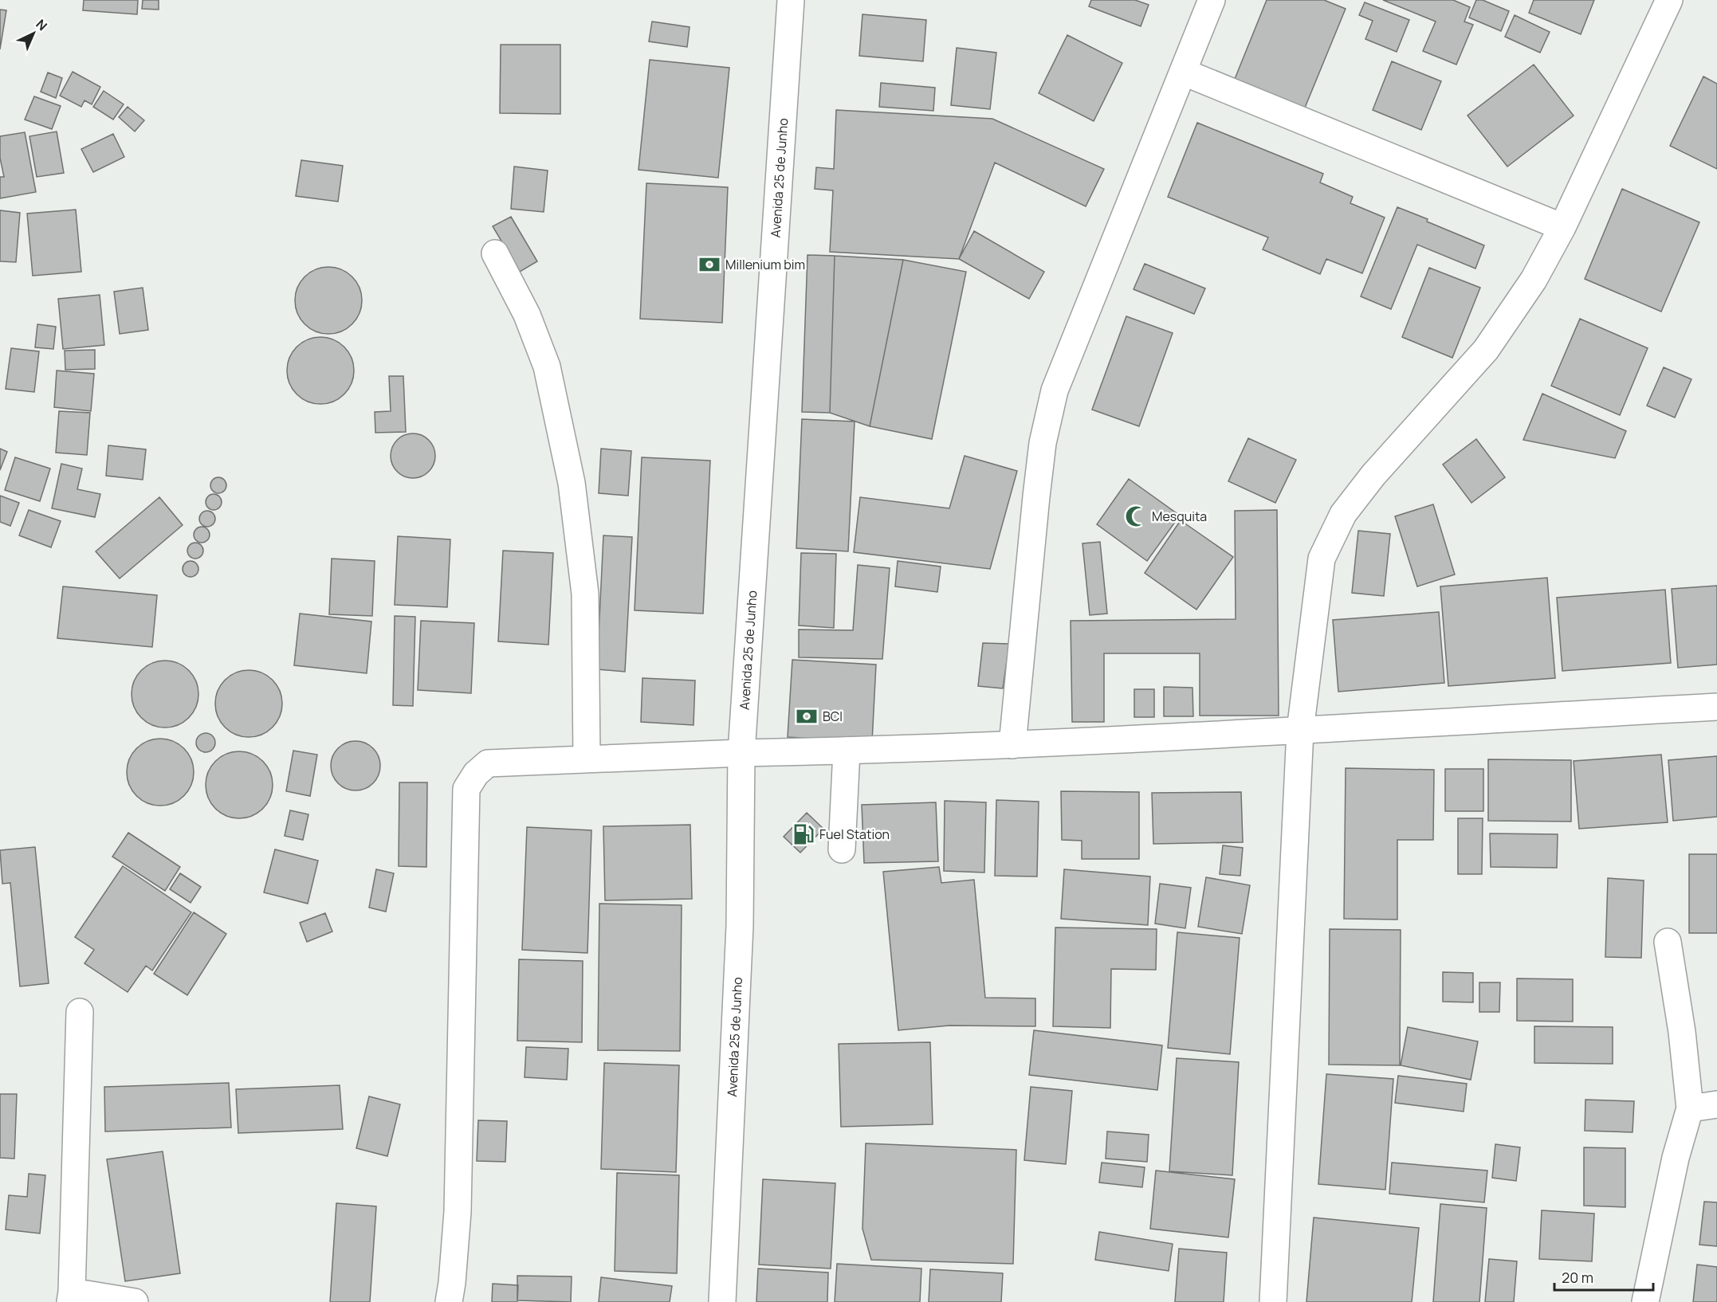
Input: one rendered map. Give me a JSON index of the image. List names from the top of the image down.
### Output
{
  "streets": {
    "street": ["Avenida 25 de Junho"]
  },
  "places": {
    "bank": ["Millenium bim", "BCI"],
    "mosque": ["Mesquita"],
    "fuel station": ["Fuel Station"]
  },
  "scale_bar": "20 m",
  "north": "top right"
}
